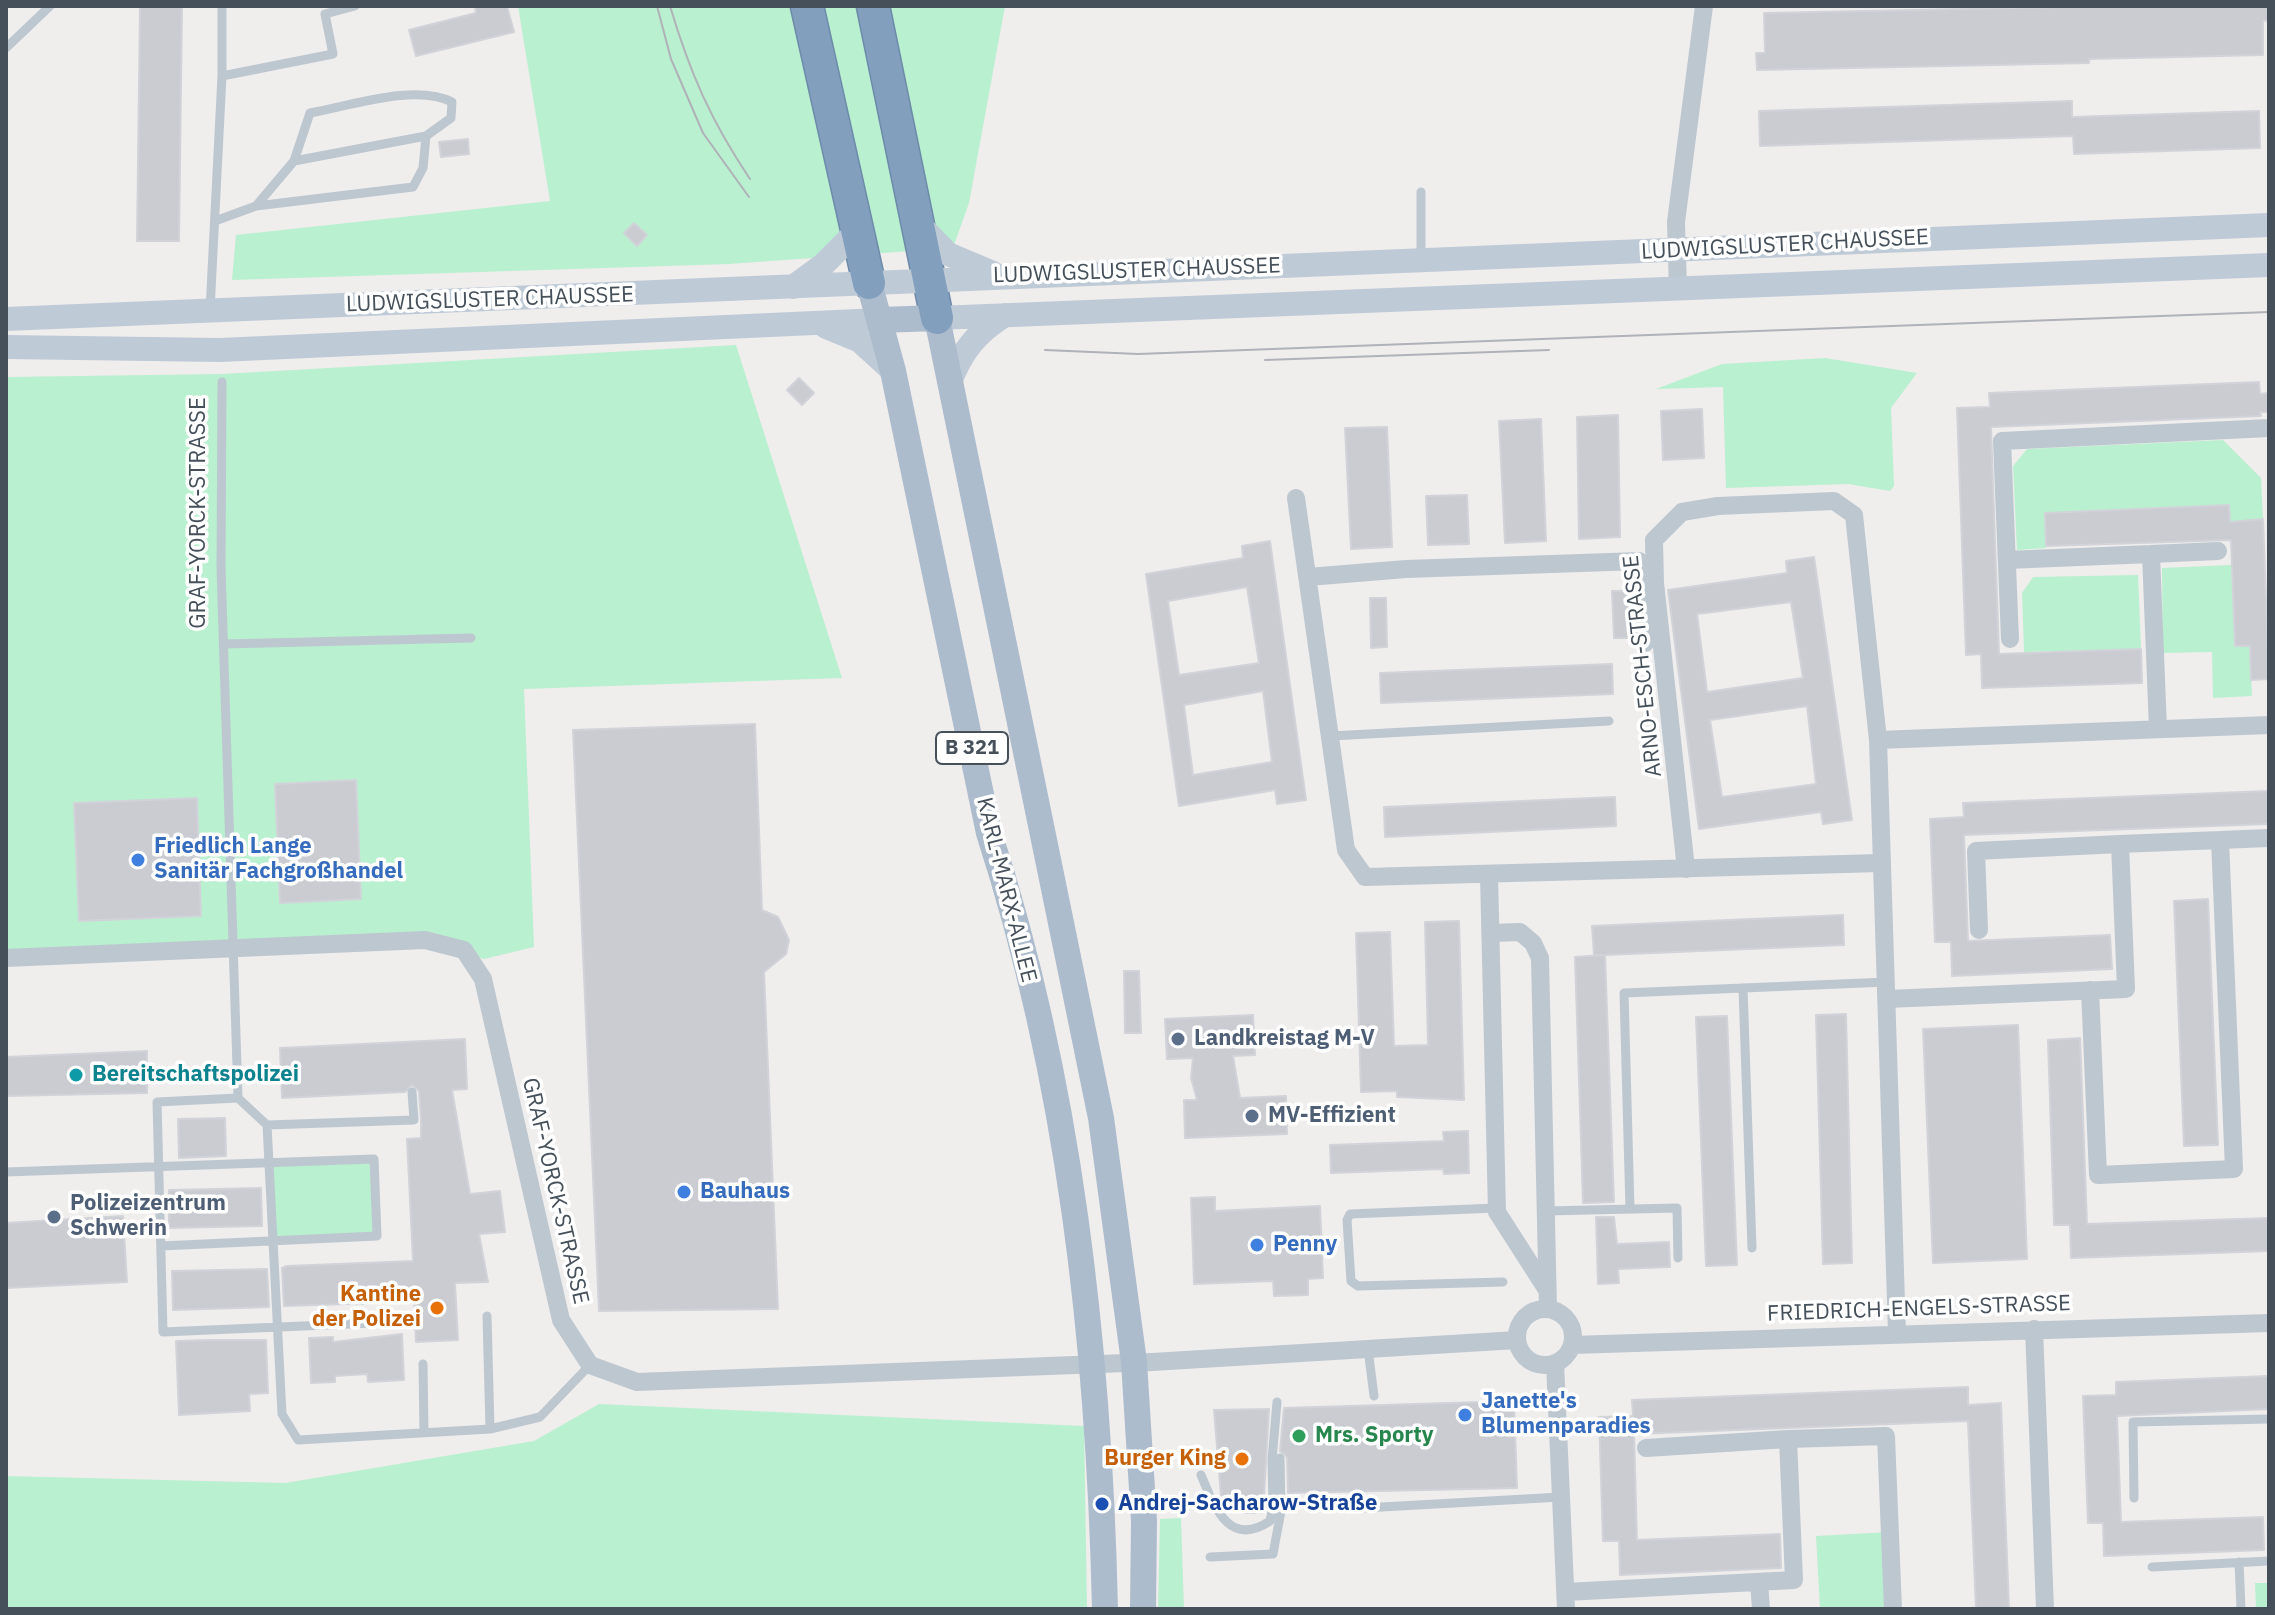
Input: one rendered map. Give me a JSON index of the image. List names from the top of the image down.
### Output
{
  "streets": {
    "highway": ["B 321"],
    "main road": ["LUDWIGSLUSTER CHAUSSEE", "KARL-MARX-ALLEE"],
    "street": ["GRAF-YORCK-STRASSE", "ARNO-ESCH-STRASSE", "FRIEDRICH-ENGELS-STRASSE"]
  },
  "crossings": [
    ["LUDWIGSLUSTER CHAUSSEE", "B 321"],
    ["ARNO-ESCH-STRASSE", "FRIEDRICH-ENGELS-STRASSE"],
    ["B 321", "KARL-MARX-ALLEE"]
  ],
  "places": [
    "Friedlich Lange Sanitär Fachgroßhandel",
    "Landkreistag M-V",
    "Bereitschaftspolizei",
    "MV-Effizient",
    "Bauhaus",
    "Polizeizentrum Schwerin",
    "Penny",
    "Kantine der Polizei",
    "Janette's Blumenparadies",
    "Mrs. Sporty",
    "Burger King",
    "Andrej-Sacharow-Straße"
  ]
}
